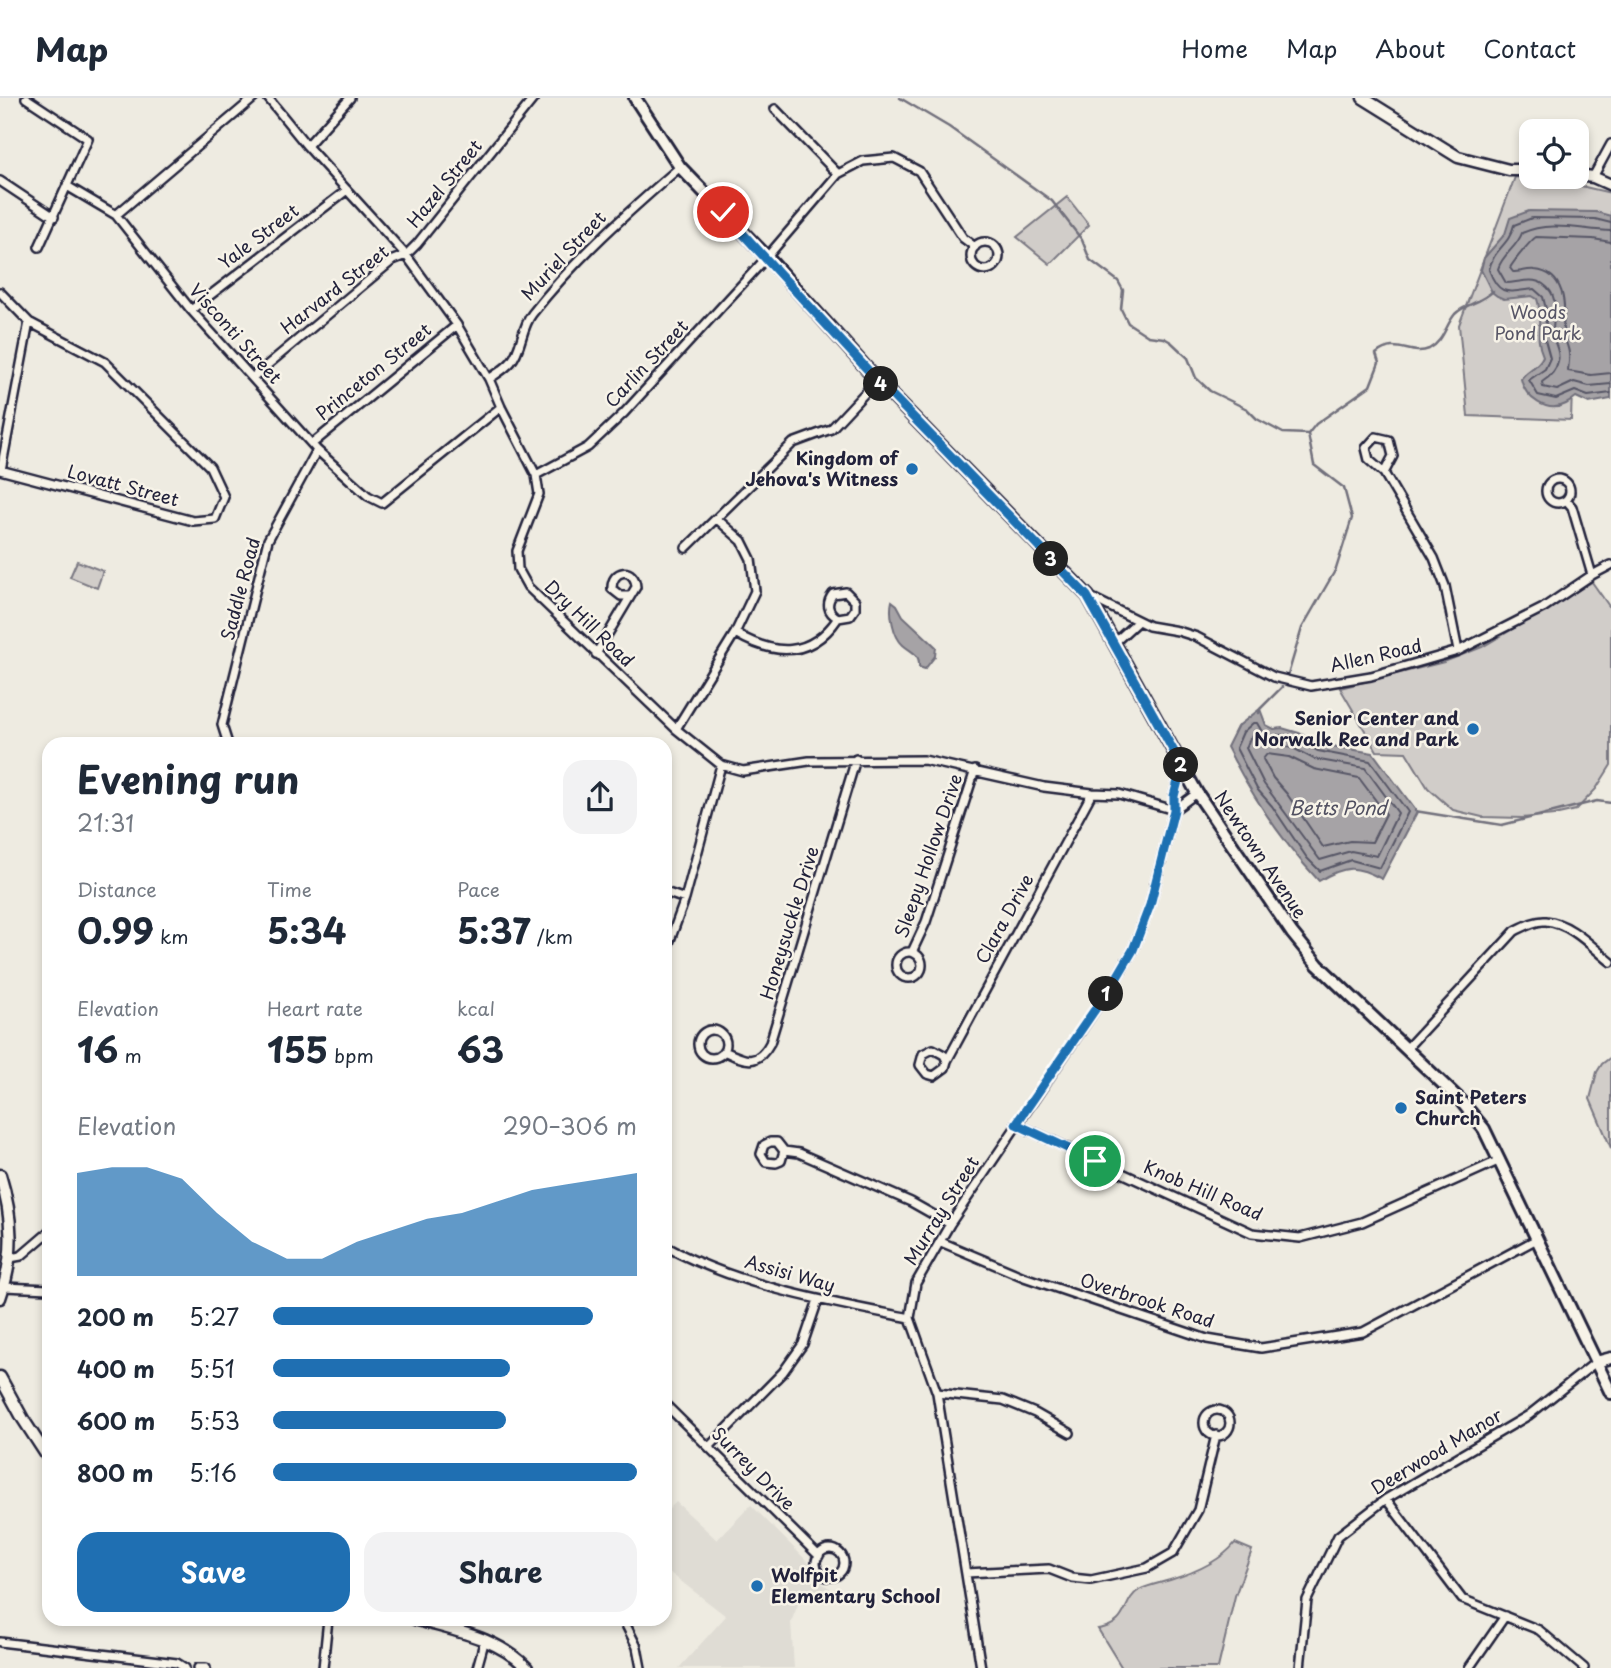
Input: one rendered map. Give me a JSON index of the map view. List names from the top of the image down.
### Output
{
  "streets": {
    "main road": ["Newtown Avenue"],
    "street": [
      "Hazel Street",
      "Yale Street",
      "Muriel Street",
      "Harvard Street",
      "Visconti Street",
      "Carlin Street",
      "Princeton Street",
      "Lovatt Street",
      "Saddle Road",
      "Dry Hill Road",
      "Allen Road",
      "Sleepy Hollow Drive",
      "Clara Drive",
      "Honeysuckle Drive",
      "Knob Hill Road",
      "Murray Street",
      "Assisi Way",
      "Overbrook Road",
      "Deerwood Manor",
      "Surrey Drive"
    ]
  },
  "crossings": [
    ["Hazel Street", "Harvard Street"],
    ["Yale Street", "Visconti Street"],
    ["Muriel Street", "Newtown Avenue"],
    ["Harvard Street", "Visconti Street"],
    ["Visconti Street", "Princeton Street"],
    ["Visconti Street", "Saddle Road"],
    ["Carlin Street", "Dry Hill Road"],
    ["Carlin Street", "Newtown Avenue"],
    ["Princeton Street", "Saddle Road"],
    ["Allen Road", "Newtown Avenue"],
    ["Newtown Avenue", "Knob Hill Road"],
    ["Newtown Avenue", "Murray Street"],
    ["Newtown Avenue", "Overbrook Road"],
    ["Newtown Avenue", "Deerwood Manor"],
    ["Knob Hill Road", "Murray Street"],
    ["Murray Street", "Assisi Way"],
    ["Murray Street", "Overbrook Road"]
  ],
  "water": ["Betts Pond"],
  "parks": ["Woods Pond Park"],
  "places": [
    "Kingdom of Jehova's Witness",
    "Senior Center and Norwalk Rec and Park",
    "Saint Peters Church",
    "Wolfpit Elementary School"
  ],
  "page": {
    "header": "Map",
    "nav": [
      "Home",
      "Map",
      "About",
      "Contact"
    ],
    "pins": [
      "4",
      "3",
      "2",
      "1"
    ],
    "heading": ["Evening run", "21:31"],
    "stats": [
      ["Distance", "0.99 km"],
      ["Time", "5:34"],
      ["Pace", "5:37 /km"],
      ["Elevation", "16 m"],
      ["Heart rate", "155 bpm"],
      ["kcal", "63"]
    ],
    "chart": ["Elevation", "290–306 m"],
    "list": [
      {
        "name": "200 m",
        "note": "5:27"
      },
      {
        "name": "400 m",
        "note": "5:51"
      },
      {
        "name": "600 m",
        "note": "5:53"
      },
      {
        "name": "800 m",
        "note": "5:16"
      }
    ],
    "buttons": ["Save", "Share"]
  }
}
